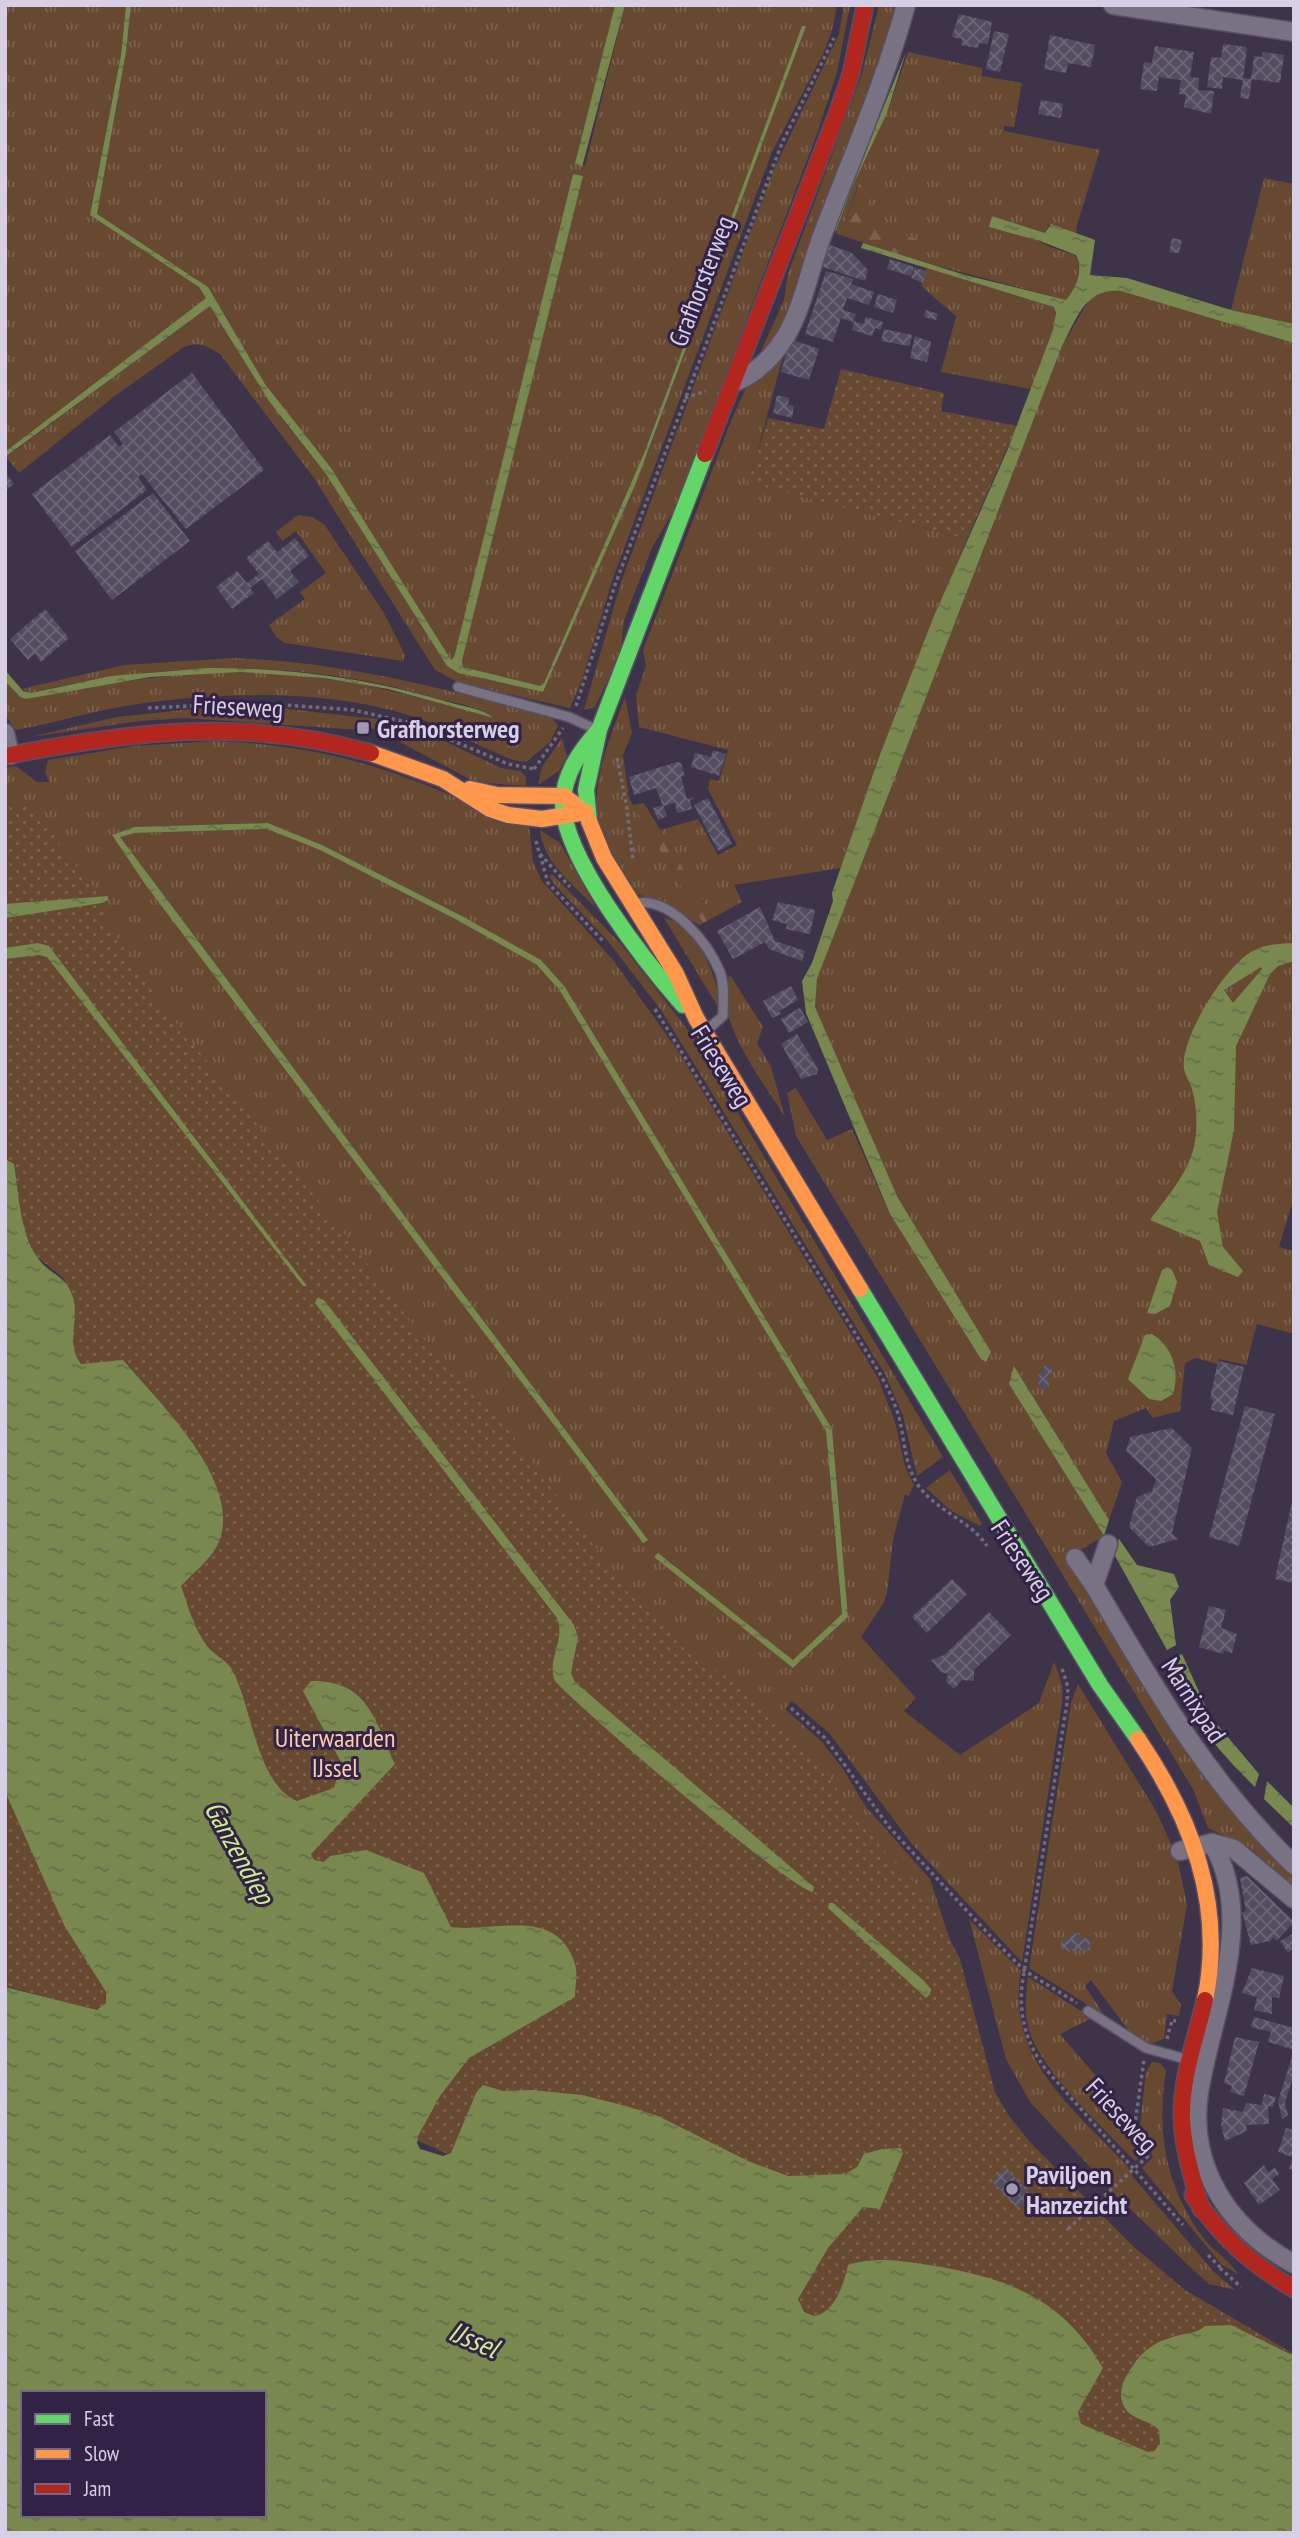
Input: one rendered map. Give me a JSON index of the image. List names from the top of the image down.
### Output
{
  "streets": {
    "main road": ["Frieseweg"],
    "street": ["Marnixpad"],
    "path": ["Grafhorsterweg"]
  },
  "crossings": [
    ["Frieseweg", "Marnixpad"]
  ],
  "water": ["Ganzendiep", "IJssel"],
  "parks": ["Uiterwaarden IJssel"],
  "places": {
    "transit": ["Grafhorsterweg"],
    "other": ["Paviljoen Hanzezicht"]
  },
  "legend": ["Fast", "Slow", "Jam"]
}
